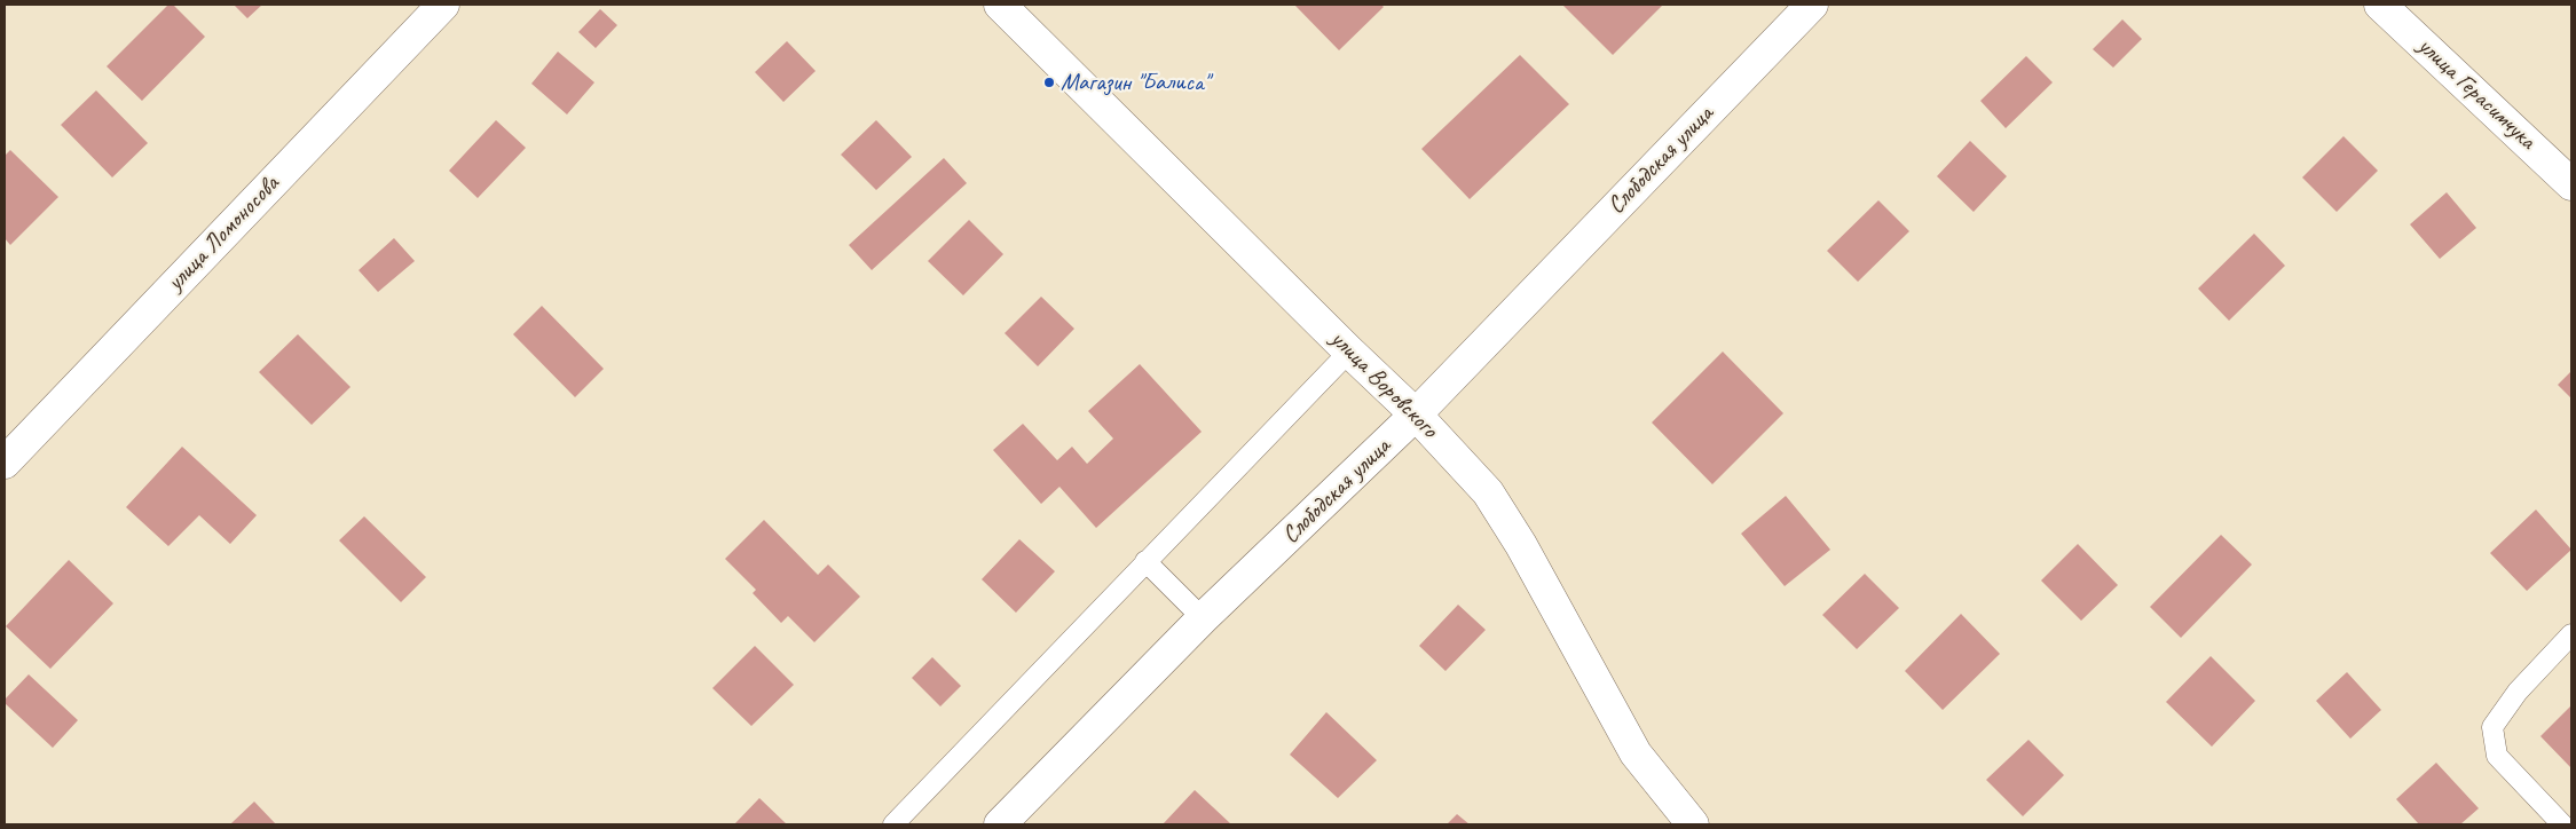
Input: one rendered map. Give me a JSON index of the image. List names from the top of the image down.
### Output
{
  "streets": {
    "street": [
      "улица Герасимчука",
      "Слободская улица",
      "улица Ломоносова",
      "улица Воровского"
    ]
  },
  "crossings": [
    ["Слободская улица", "улица Воровского"]
  ],
  "places": ["Магазин \"Балиса\""]
}
